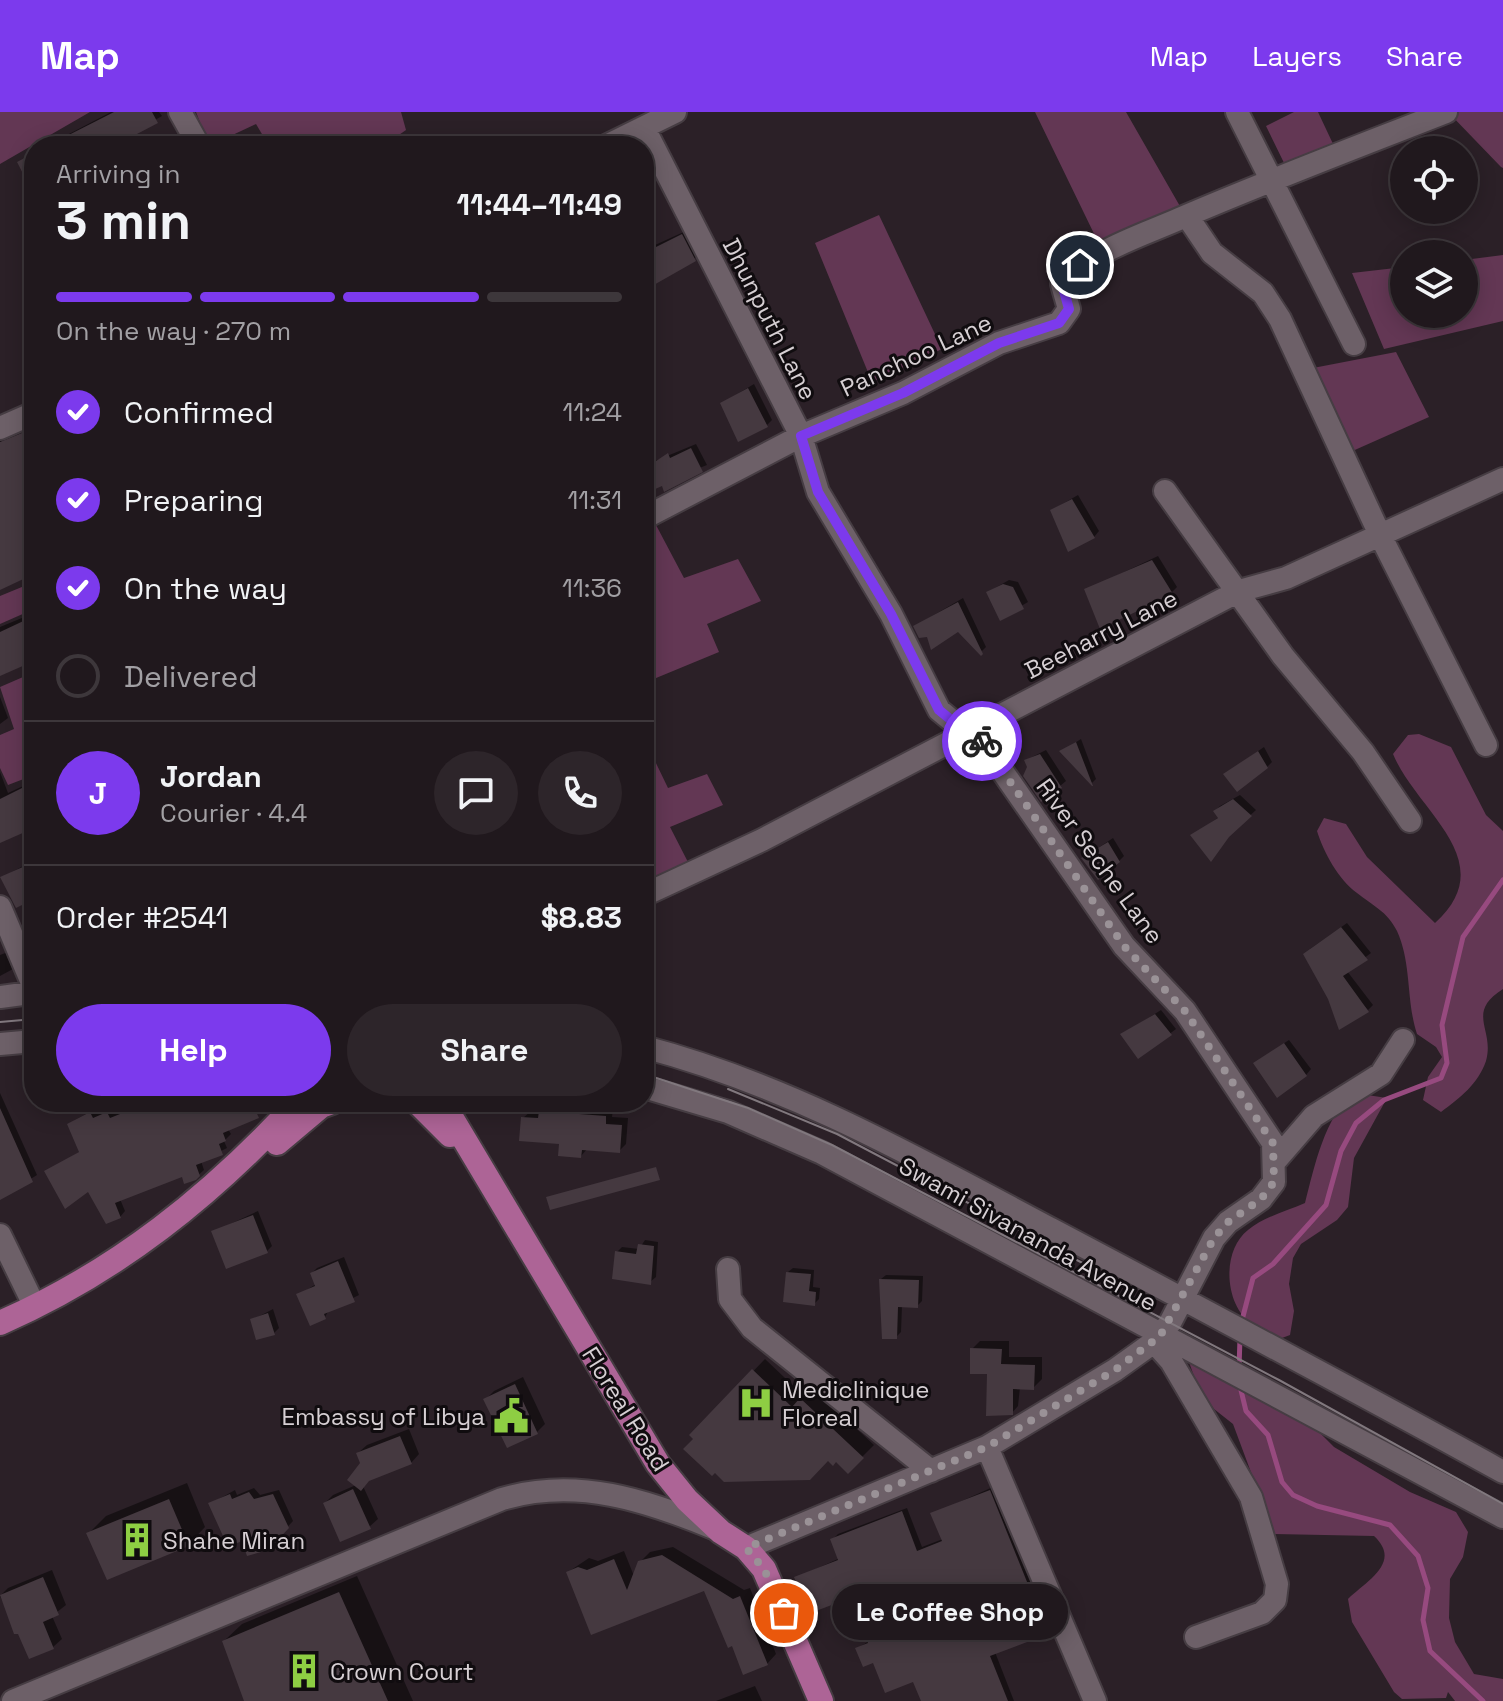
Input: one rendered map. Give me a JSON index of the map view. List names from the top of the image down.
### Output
{
  "streets": {
    "main road": ["Floreal Road"],
    "street": [
      "Dhunputh Lane",
      "Panchoo Lane",
      "Beeharry Lane",
      "River Seche Lane",
      "Swami Sivananda Avenue"
    ]
  },
  "crossings": [
    ["Dhunputh Lane", "Panchoo Lane"],
    ["Dhunputh Lane", "Beeharry Lane"],
    ["Dhunputh Lane", "River Seche Lane"],
    ["Beeharry Lane", "River Seche Lane"]
  ],
  "places": {
    "hospital": ["Mediclinique Floreal"],
    "public building": ["Embassy of Libya"],
    "building": ["Shahe Miran", "Crown Court"],
    "other": ["Le Coffee Shop"]
  },
  "page": {
    "header": "Map",
    "nav": ["Map", "Layers", "Share"],
    "heading": ["3 min", "Arriving in", "11:44–11:49"],
    "panel": [
      "Jordan",
      "Courier · 4.4",
      "Order #2541",
      "$8.83"
    ],
    "bar": "On the way · 270 m",
    "list": [
      ["Confirmed", "11:24"],
      ["Preparing", "11:31"],
      ["On the way", "11:36"],
      "Delivered"
    ],
    "round": "J",
    "buttons": ["Help", "Share"],
    "bubble": "Le Coffee Shop"
  }
}
